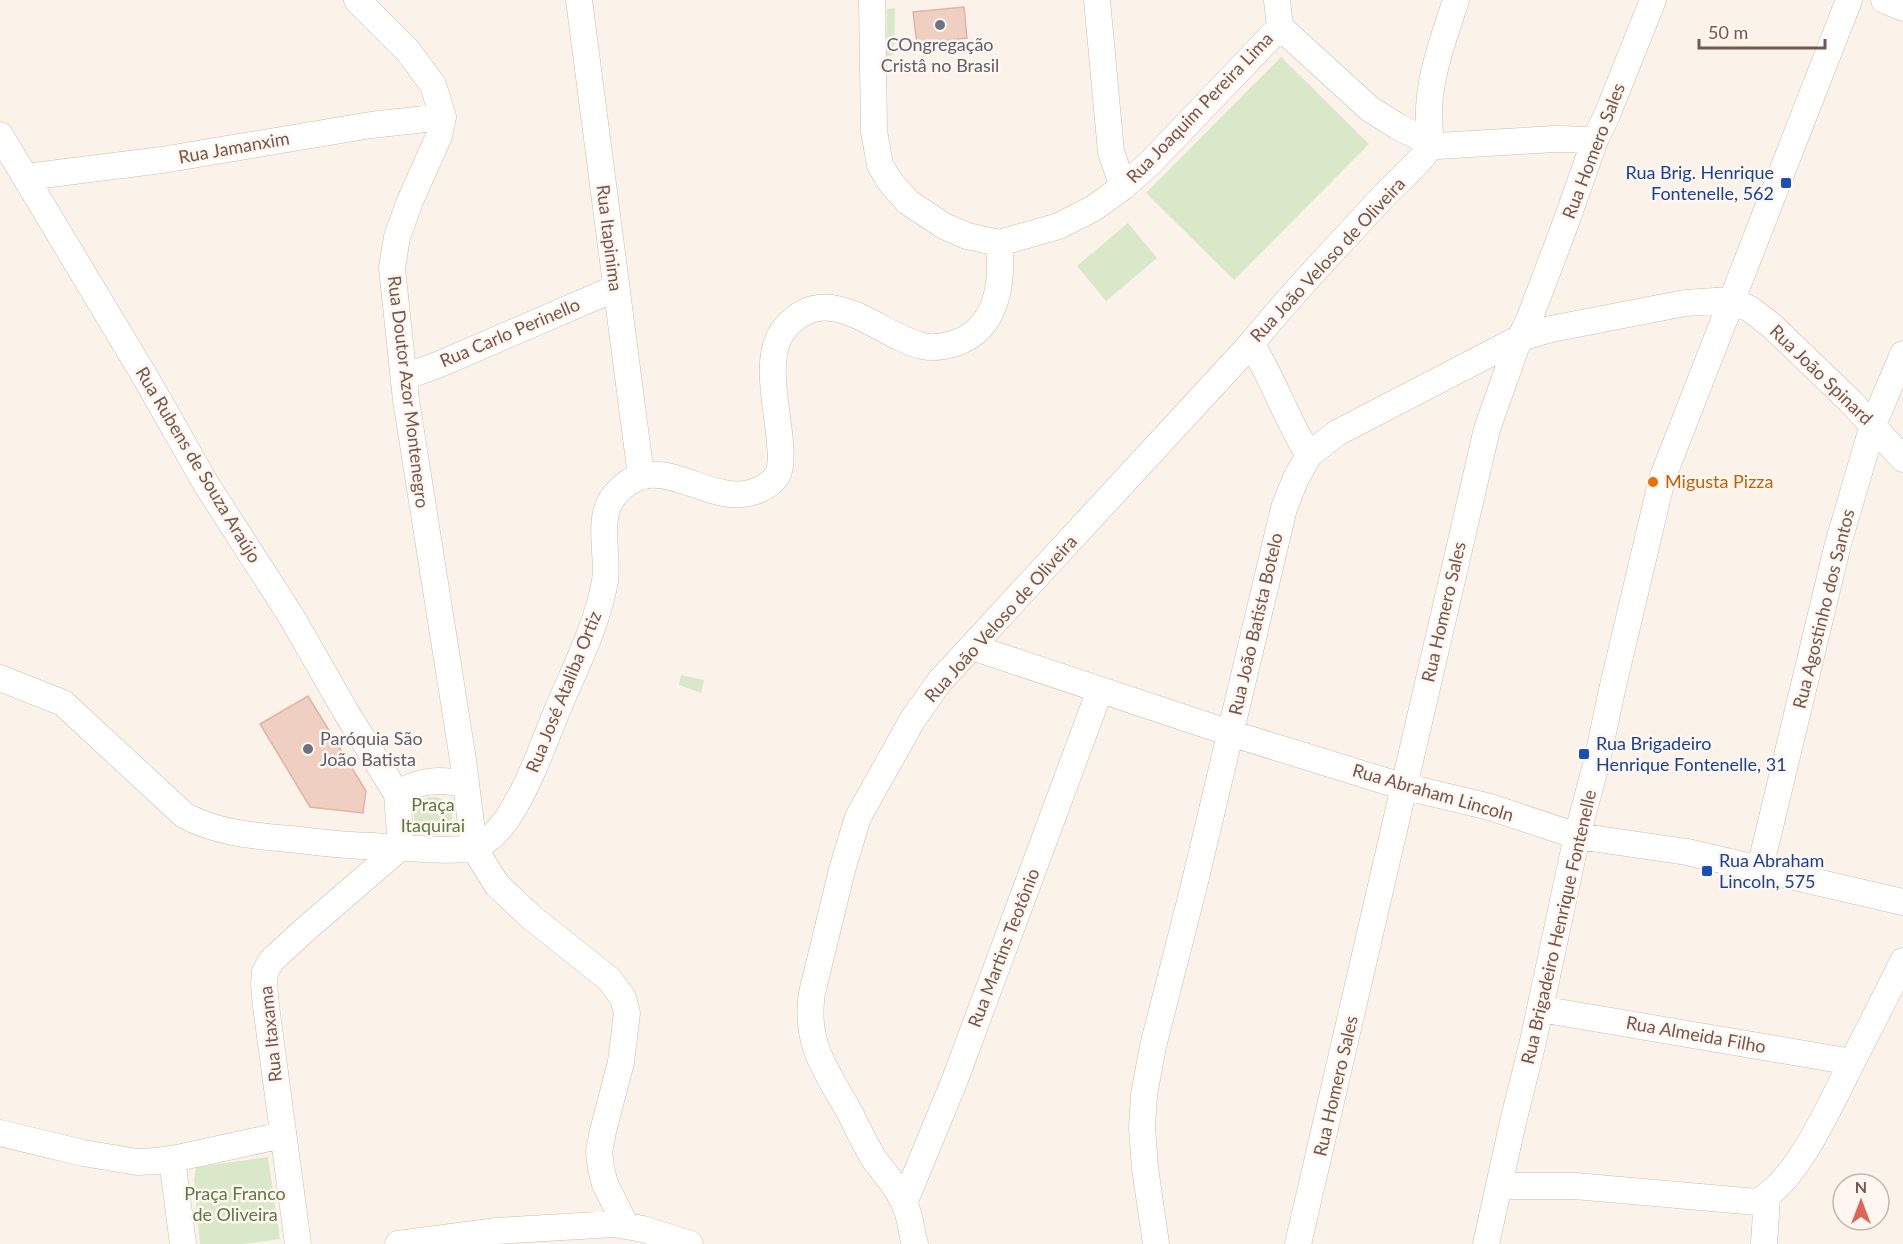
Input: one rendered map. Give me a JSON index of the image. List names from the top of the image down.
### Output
{
  "streets": {
    "street": [
      "Rua Joaquim Pereira Lima",
      "Rua Jamanxim",
      "Rua Homero Sales",
      "Rua Itapinima",
      "Rua João Veloso de Oliveira",
      "Rua Carlo Perinello",
      "Rua João Spinard",
      "Rua Doutor Azor Montenegro",
      "Rua Rubens de Souza Araújo",
      "Rua Agostinho dos Santos",
      "Rua João Batista Botelo",
      "Rua José Ataliba Ortiz",
      "Rua Abraham Lincoln",
      "Rua Brigadeiro Henrique Fontenelle",
      "Rua Martins Teotônio",
      "Rua Itaxama",
      "Rua Almeida Filho"
    ]
  },
  "crossings": [
    ["Rua Jamanxim", "Rua Doutor Azor Montenegro"],
    ["Rua Jamanxim", "Rua Rubens de Souza Araújo"],
    ["Rua Homero Sales", "Rua João Batista Botelo"],
    ["Rua Homero Sales", "Rua Abraham Lincoln"],
    ["Rua Itapinima", "Rua Carlo Perinello"],
    ["Rua Itapinima", "Rua José Ataliba Ortiz"],
    ["Rua João Veloso de Oliveira", "Rua Abraham Lincoln"],
    ["Rua João Veloso de Oliveira", "Rua Martins Teotônio"],
    ["Rua Carlo Perinello", "Rua Doutor Azor Montenegro"],
    ["Rua João Spinard", "Rua Agostinho dos Santos"],
    ["Rua João Spinard", "Rua João Batista Botelo"],
    ["Rua João Spinard", "Rua Brigadeiro Henrique Fontenelle"],
    ["Rua Agostinho dos Santos", "Rua Abraham Lincoln"],
    ["Rua João Batista Botelo", "Rua Abraham Lincoln"],
    ["Rua João Batista Botelo", "Rua Brigadeiro Henrique Fontenelle"],
    ["Rua Abraham Lincoln", "Rua Brigadeiro Henrique Fontenelle"],
    ["Rua Abraham Lincoln", "Rua Martins Teotônio"],
    ["Rua Brigadeiro Henrique Fontenelle", "Rua Almeida Filho"]
  ],
  "parks": ["Praça Itaquirai", "Praça Franco de Oliveira"],
  "places": {
    "other": ["COngregação Cristâ no Brasil", "Migusta Pizza", "Paróquia São João Batista"],
    "transit": ["Rua Brig. Henrique Fontenelle, 562", "Rua Brigadeiro Henrique Fontenelle, 31", "Rua Abraham Lincoln, 575"]
  },
  "scale_bar": "50 m",
  "north": "top"
}
